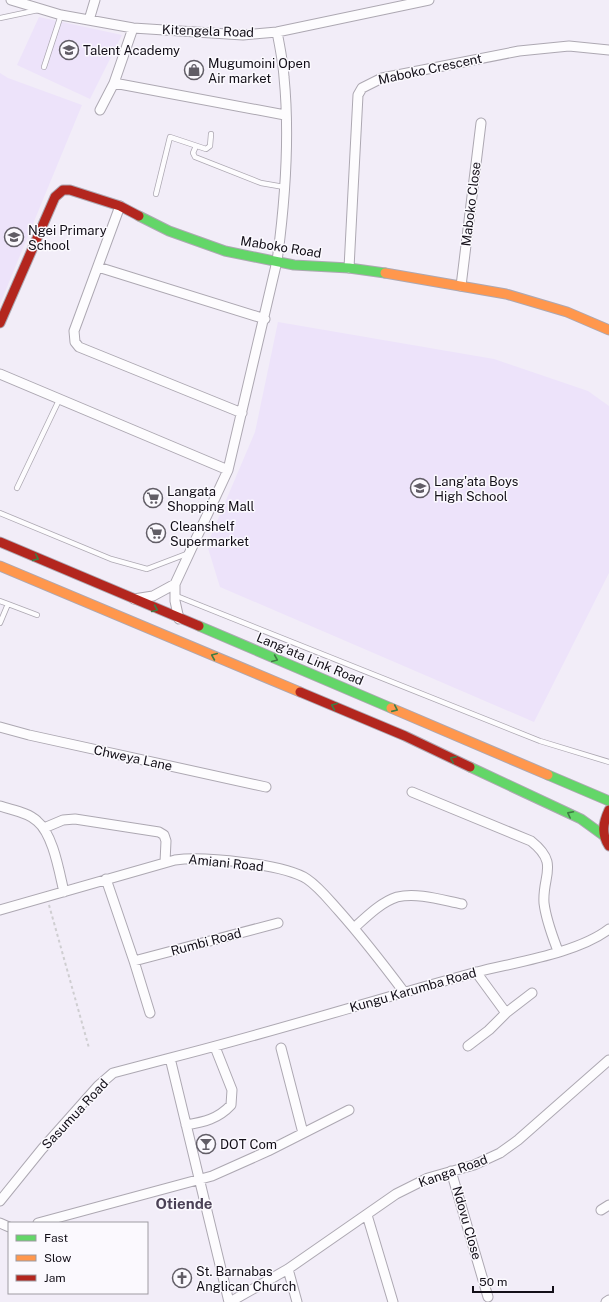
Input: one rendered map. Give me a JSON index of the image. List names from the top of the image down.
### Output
{
  "streets": {
    "main road": ["Maboko Road", "Lang'ata Link Road"],
    "street": [
      "Kitengela Road",
      "Maboko Crescent",
      "Maboko Close",
      "Chweya Lane",
      "Amiani Road",
      "Rumbi Road",
      "Kungu Karumba Road",
      "Sasumua Road",
      "Kanga Road",
      "Ndovu Close"
    ]
  },
  "crossings": [
    ["Maboko Crescent", "Maboko Road"],
    ["Maboko Close", "Maboko Road"],
    ["Amiani Road", "Kungu Karumba Road"],
    ["Kungu Karumba Road", "Sasumua Road"],
    ["Kanga Road", "Ndovu Close"]
  ],
  "districts": ["Otiende"],
  "places": {
    "school or university": ["Talent Academy", "Ngei Primary School", "Lang'ata Boys High School"],
    "shop": ["Mugumoini Open Air market"],
    "supermarket": ["Langata Shopping Mall", "Cleanshelf Supermarket"],
    "bar": ["DOT Com"],
    "church": ["St. Barnabas Anglican Church"]
  },
  "legend": ["Fast", "Slow", "Jam"],
  "scale_bar": "50 m"
}
